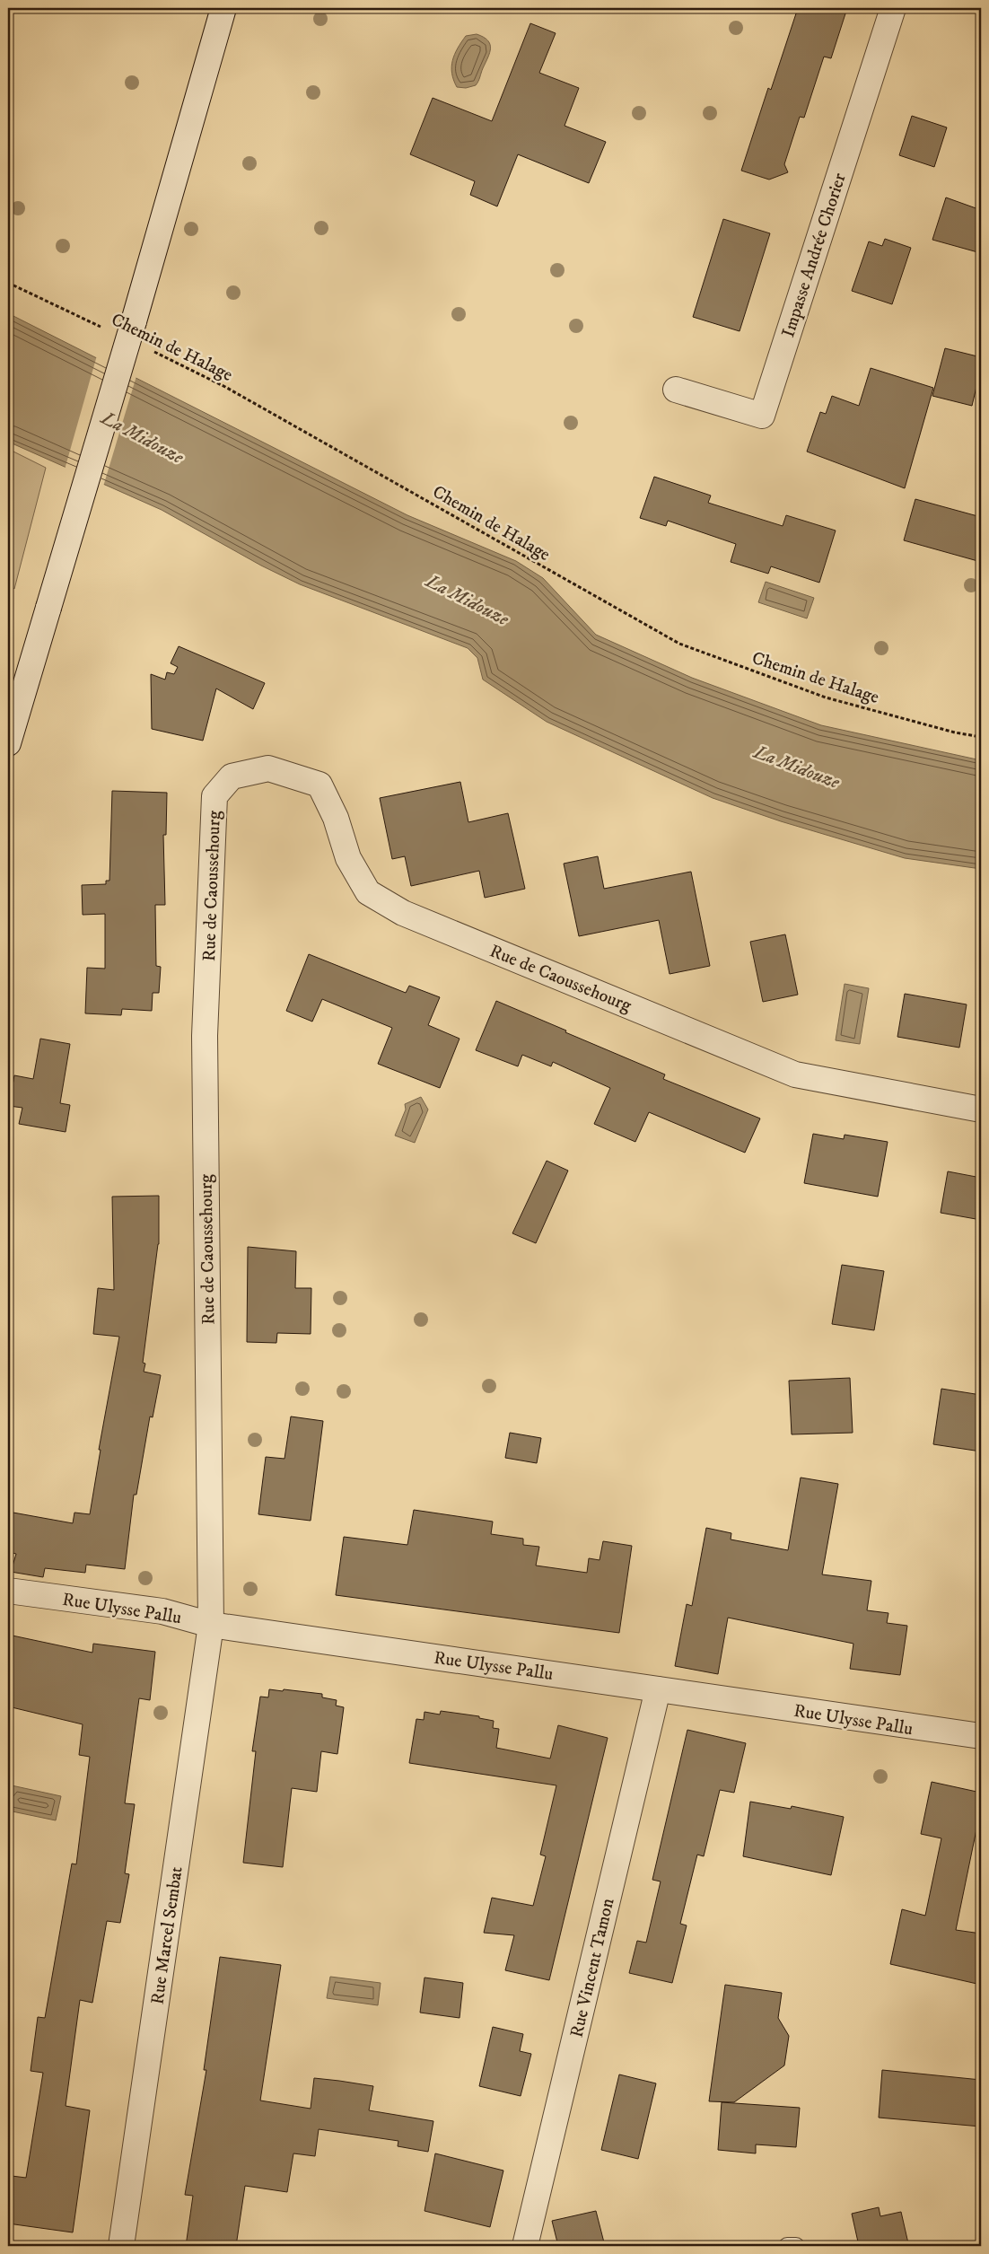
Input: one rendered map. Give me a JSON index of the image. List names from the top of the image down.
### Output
{
  "streets": {
    "street": [
      "Impasse Andrée Chorier",
      "Rue de Caoussehourg",
      "Rue Ulysse Pallu",
      "Rue Marcel Sembat",
      "Rue Vincent Tamon"
    ],
    "path": ["Chemin de Halage"]
  },
  "crossings": [
    ["Rue de Caoussehourg", "Rue Ulysse Pallu"],
    ["Rue de Caoussehourg", "Rue Marcel Sembat"],
    ["Rue Ulysse Pallu", "Rue Marcel Sembat"],
    ["Rue Ulysse Pallu", "Rue Vincent Tamon"]
  ],
  "water": ["La Midouze"]
}
